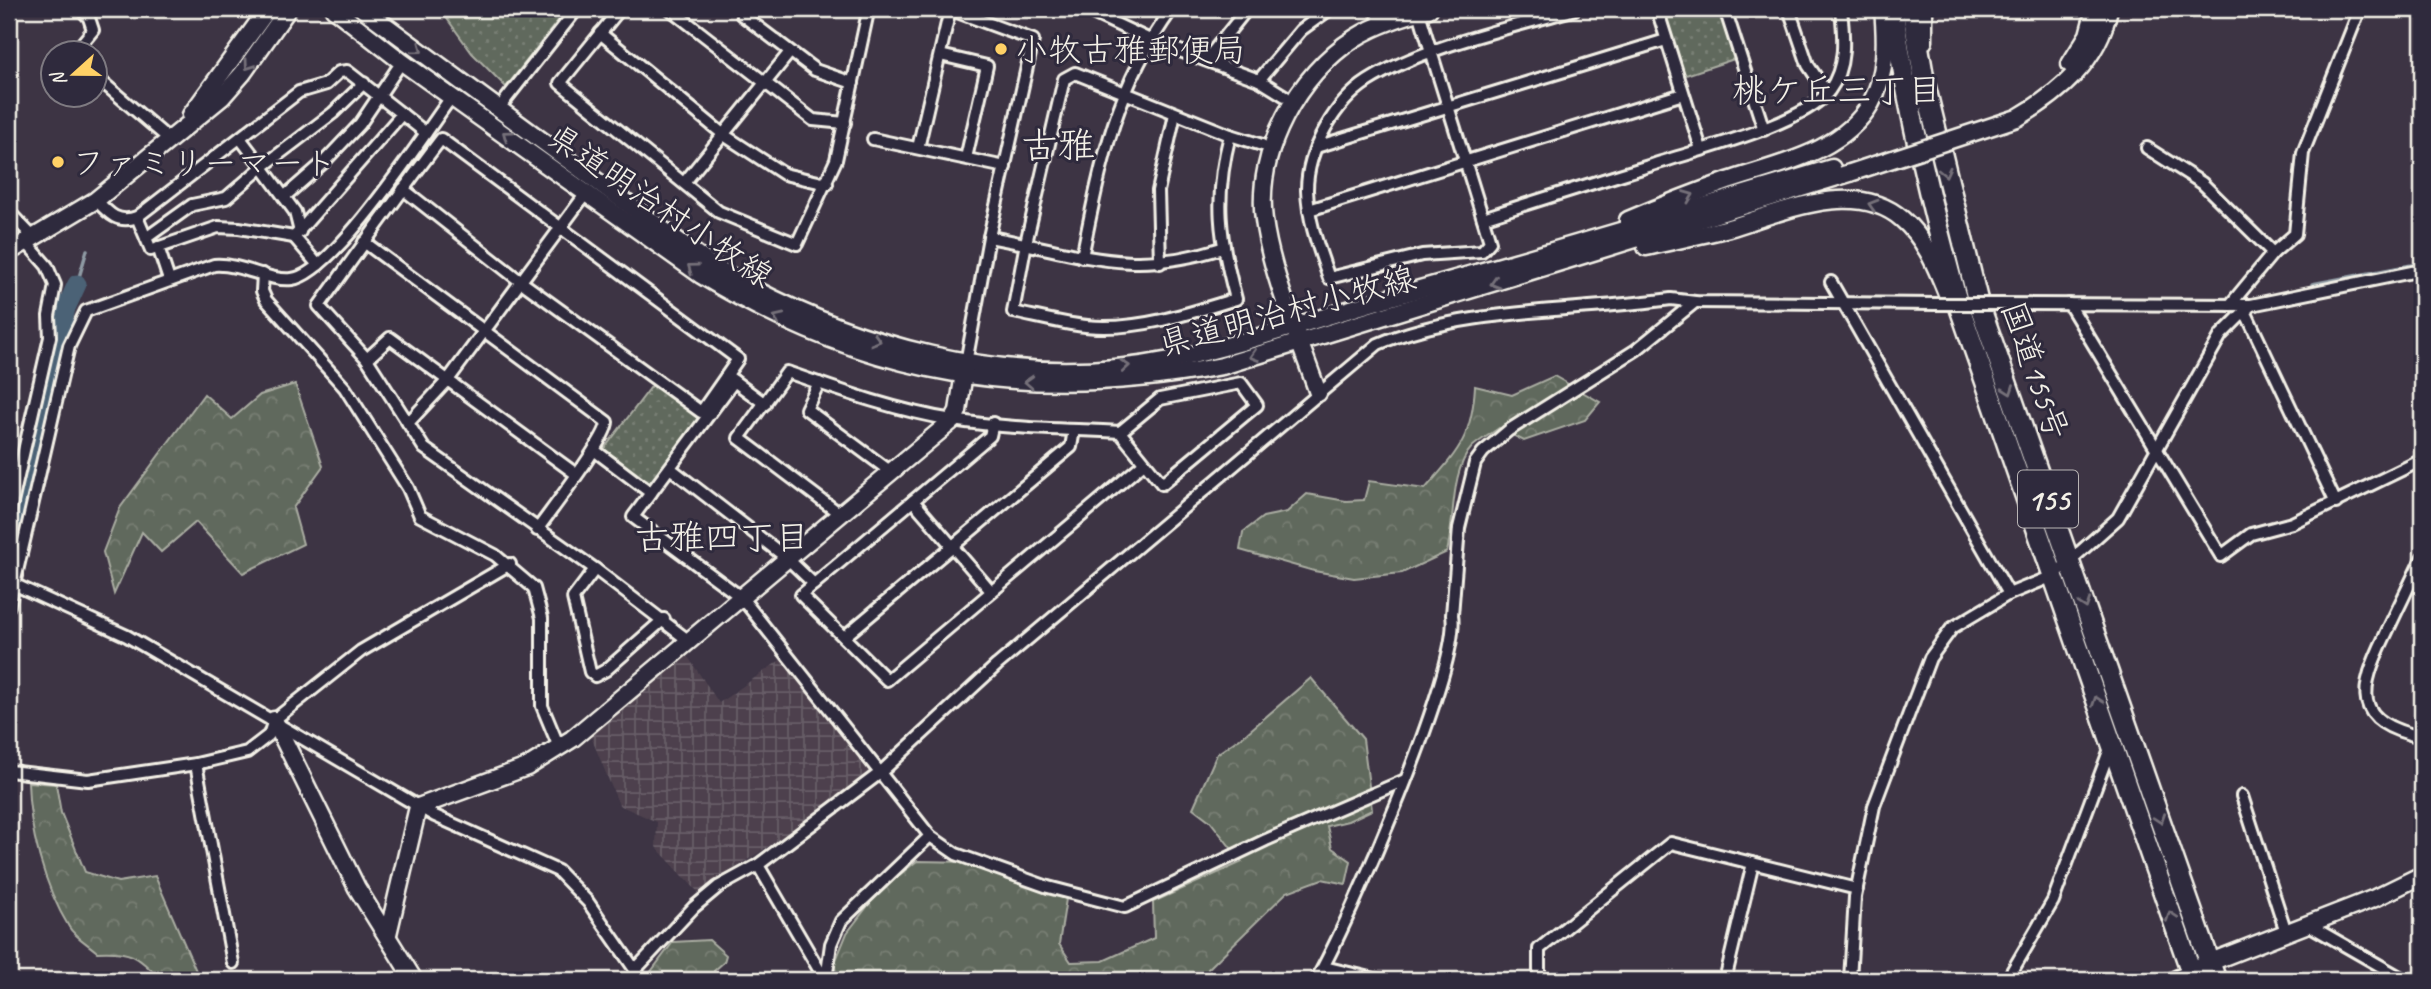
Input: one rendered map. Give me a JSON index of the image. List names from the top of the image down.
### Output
{
  "streets": {
    "highway": ["国道155号", "155"],
    "main road": ["県道明治村小牧線"]
  },
  "districts": ["桃ケ丘三丁目", "古雅", "古雅四丁目"],
  "places": ["小牧古雅郵便局", "ファミリーマート"],
  "north": "left"
}
